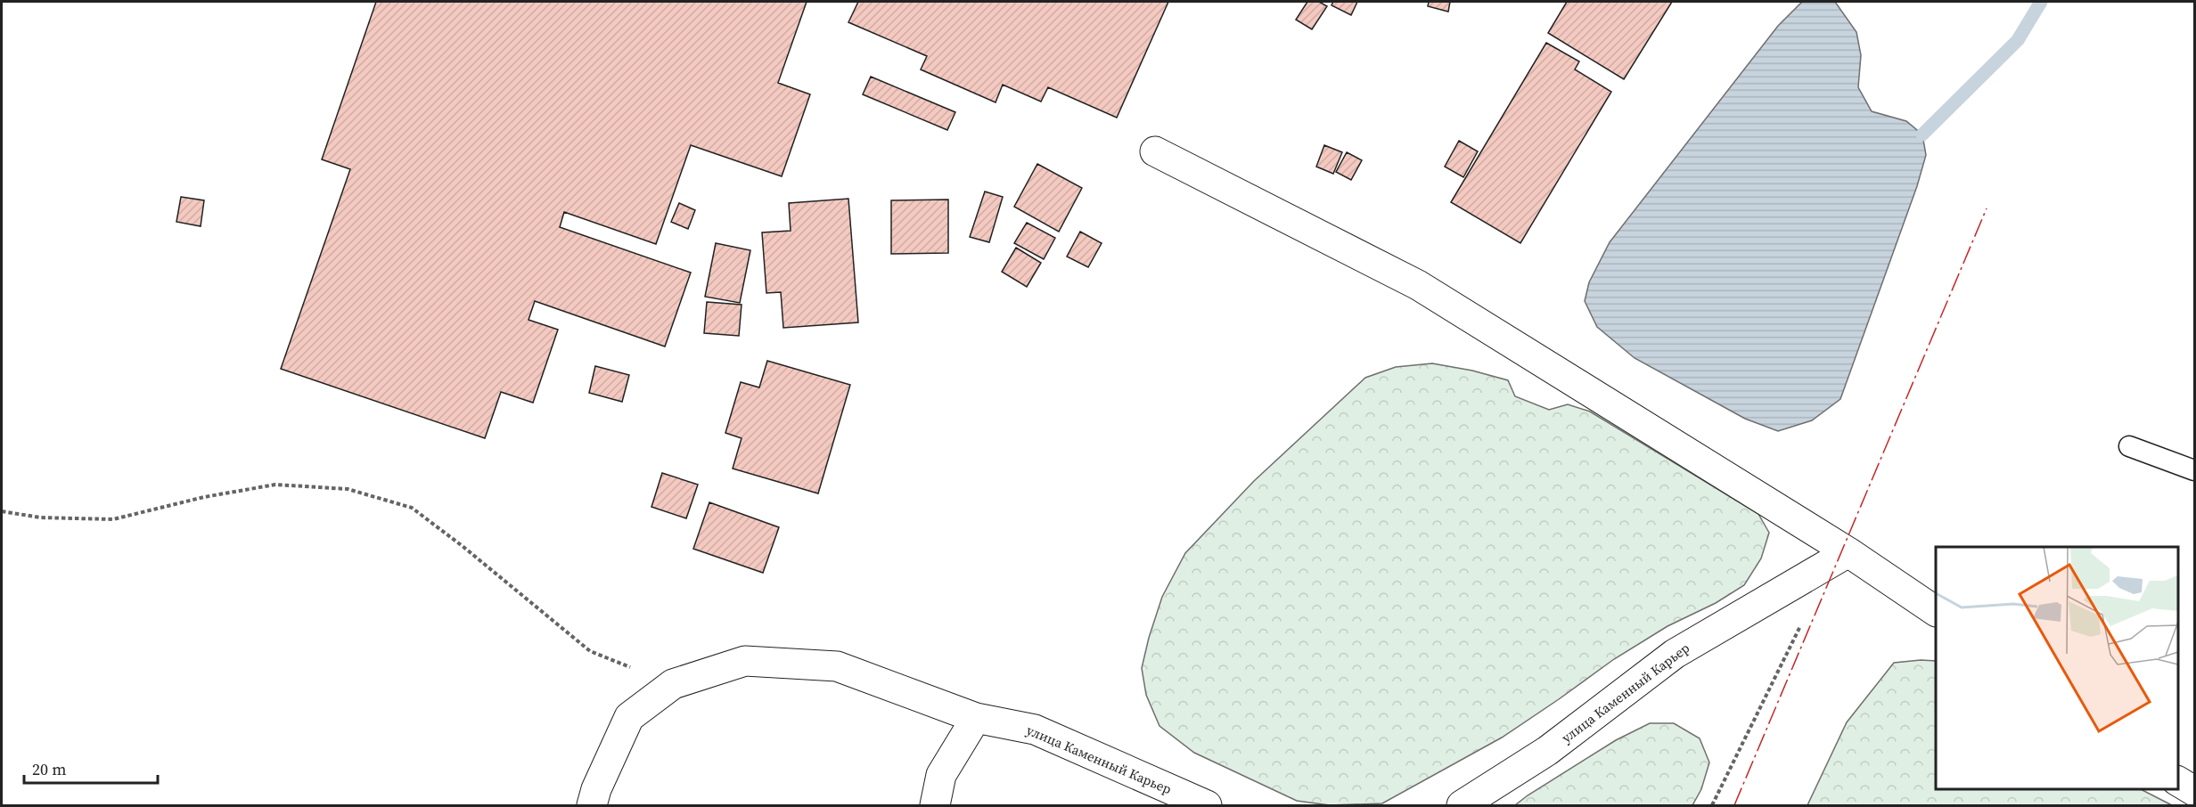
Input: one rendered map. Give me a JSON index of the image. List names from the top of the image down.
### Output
{
  "streets": {
    "street": ["улица Каменный Карьер"]
  },
  "scale_bar": "20 m"
}
